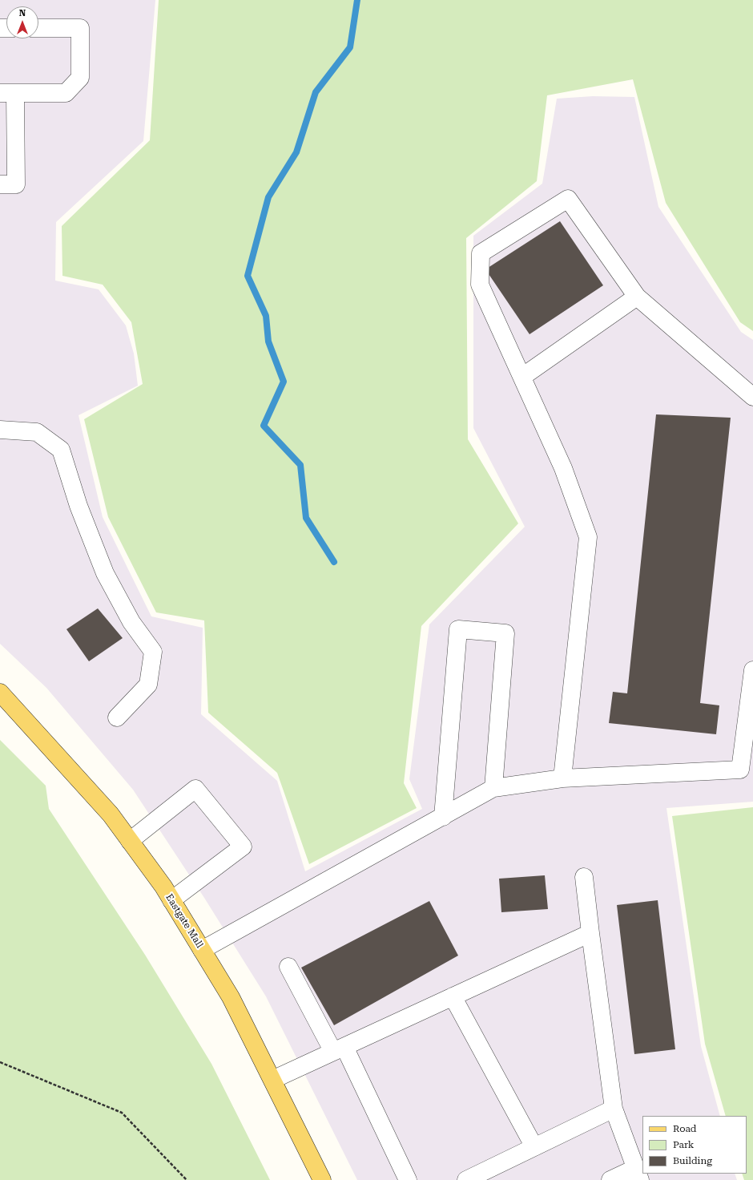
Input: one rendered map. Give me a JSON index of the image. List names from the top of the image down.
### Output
{
  "streets": {
    "main road": ["Eastgate Mall"]
  },
  "legend": ["Road", "Park", "Building"],
  "north": "top"
}
